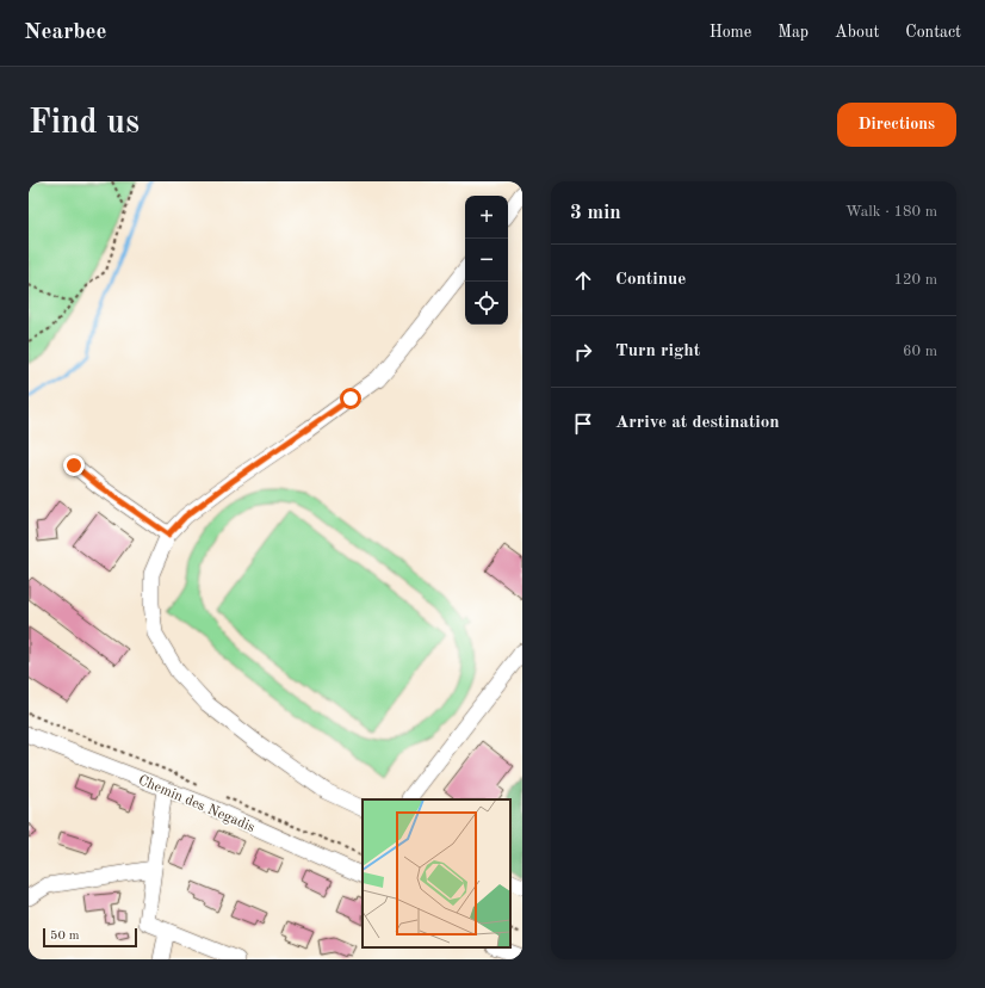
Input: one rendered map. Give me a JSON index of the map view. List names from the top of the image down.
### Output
{
  "streets": {
    "street": ["Chemin des Negadis"]
  },
  "scale_bar": "50 m",
  "page": {
    "header": "Nearbee",
    "nav": [
      "Home",
      "Map",
      "About",
      "Contact"
    ],
    "buttons": "Directions",
    "title": "Find us",
    "heading": ["3 min", "Walk · 180 m"],
    "map_buttons": ["+", "−"],
    "list": [
      ["Continue", "120 m"],
      ["Turn right", "60 m"],
      "Arrive at destination"
    ],
    "scale": "50 m"
  }
}
